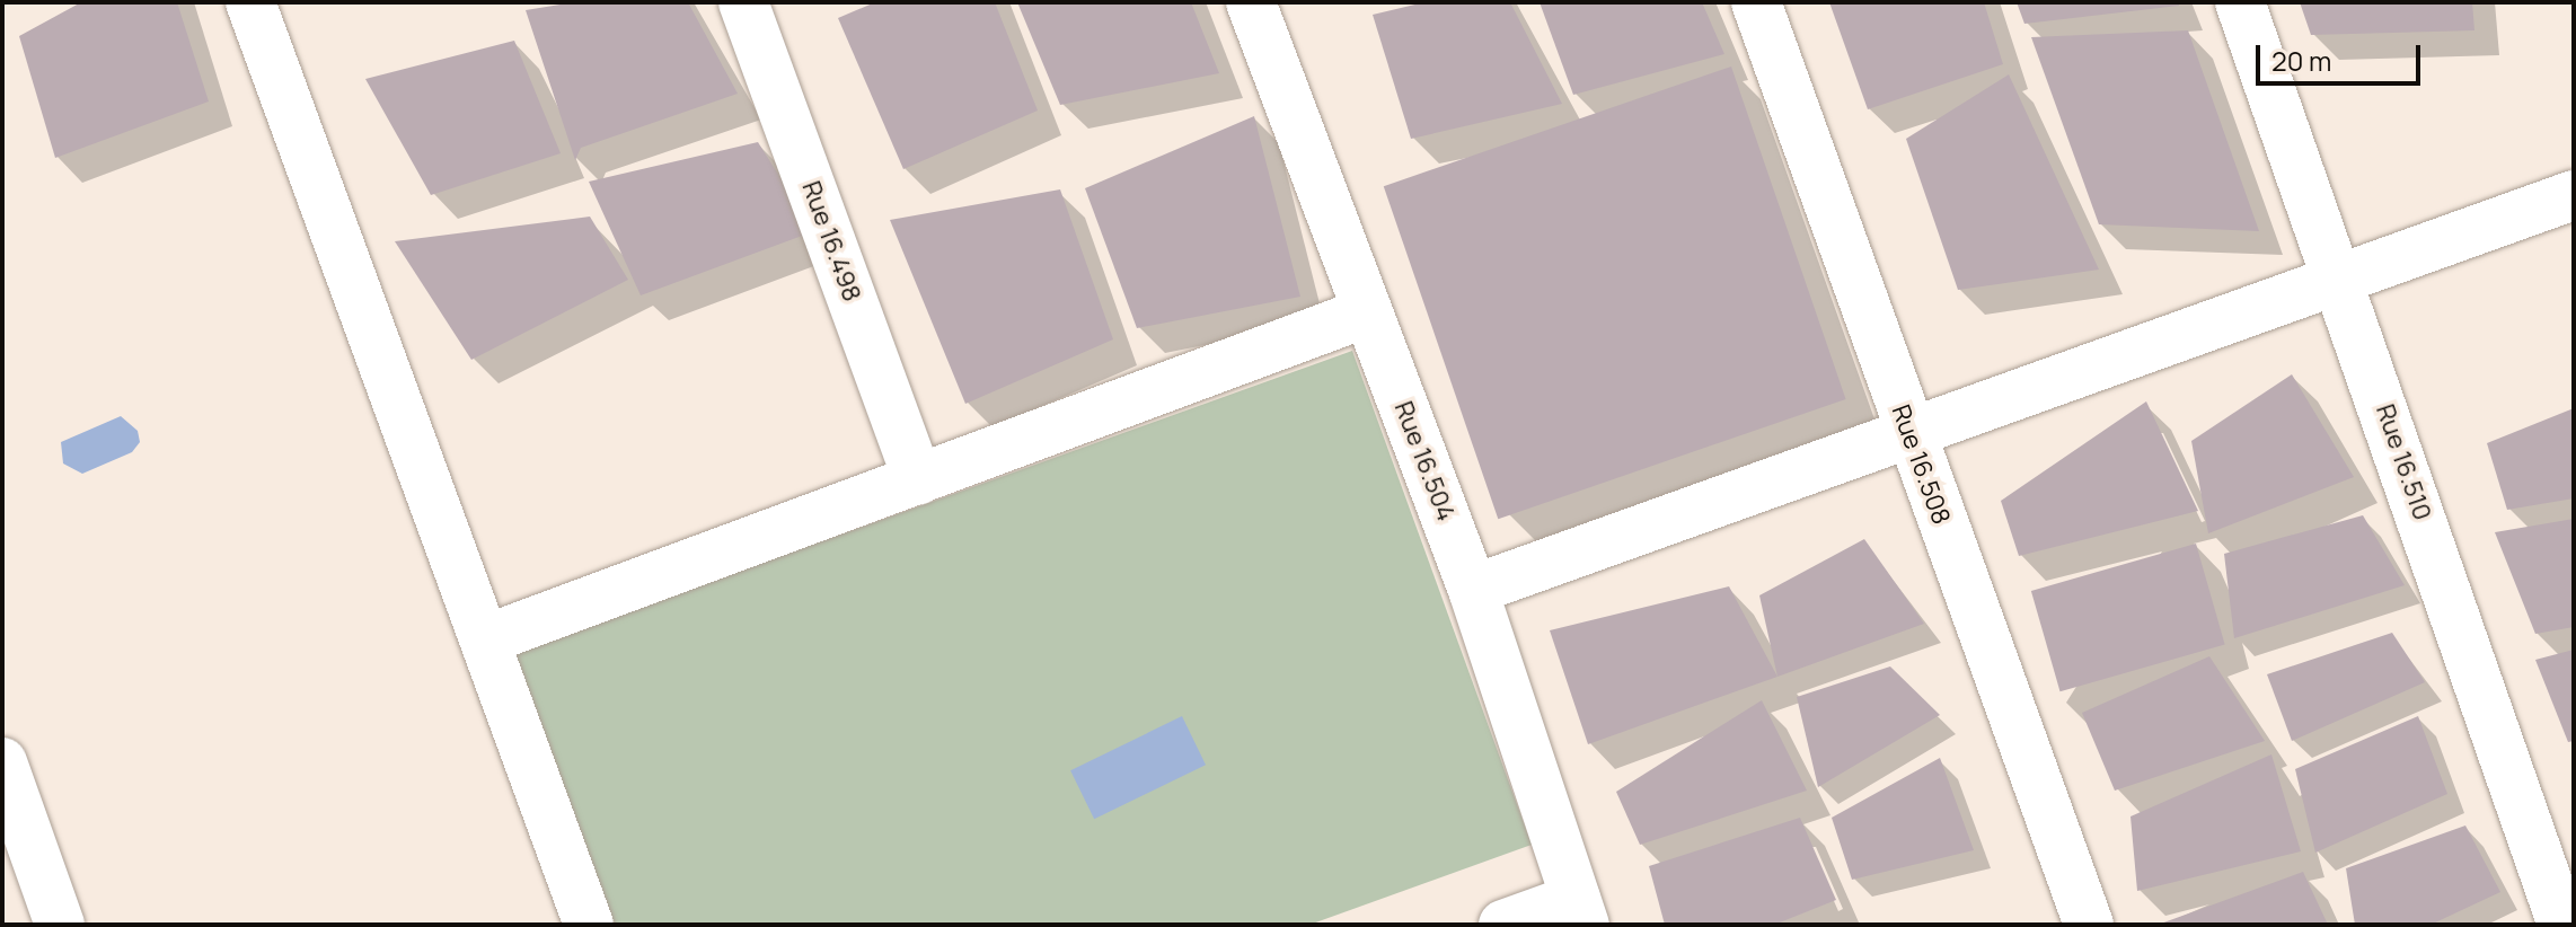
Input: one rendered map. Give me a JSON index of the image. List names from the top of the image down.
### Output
{
  "streets": {
    "street": [
      "Rue 16.498",
      "Rue 16.504",
      "Rue 16.510",
      "Rue 16.508"
    ]
  },
  "scale_bar": "20 m"
}
